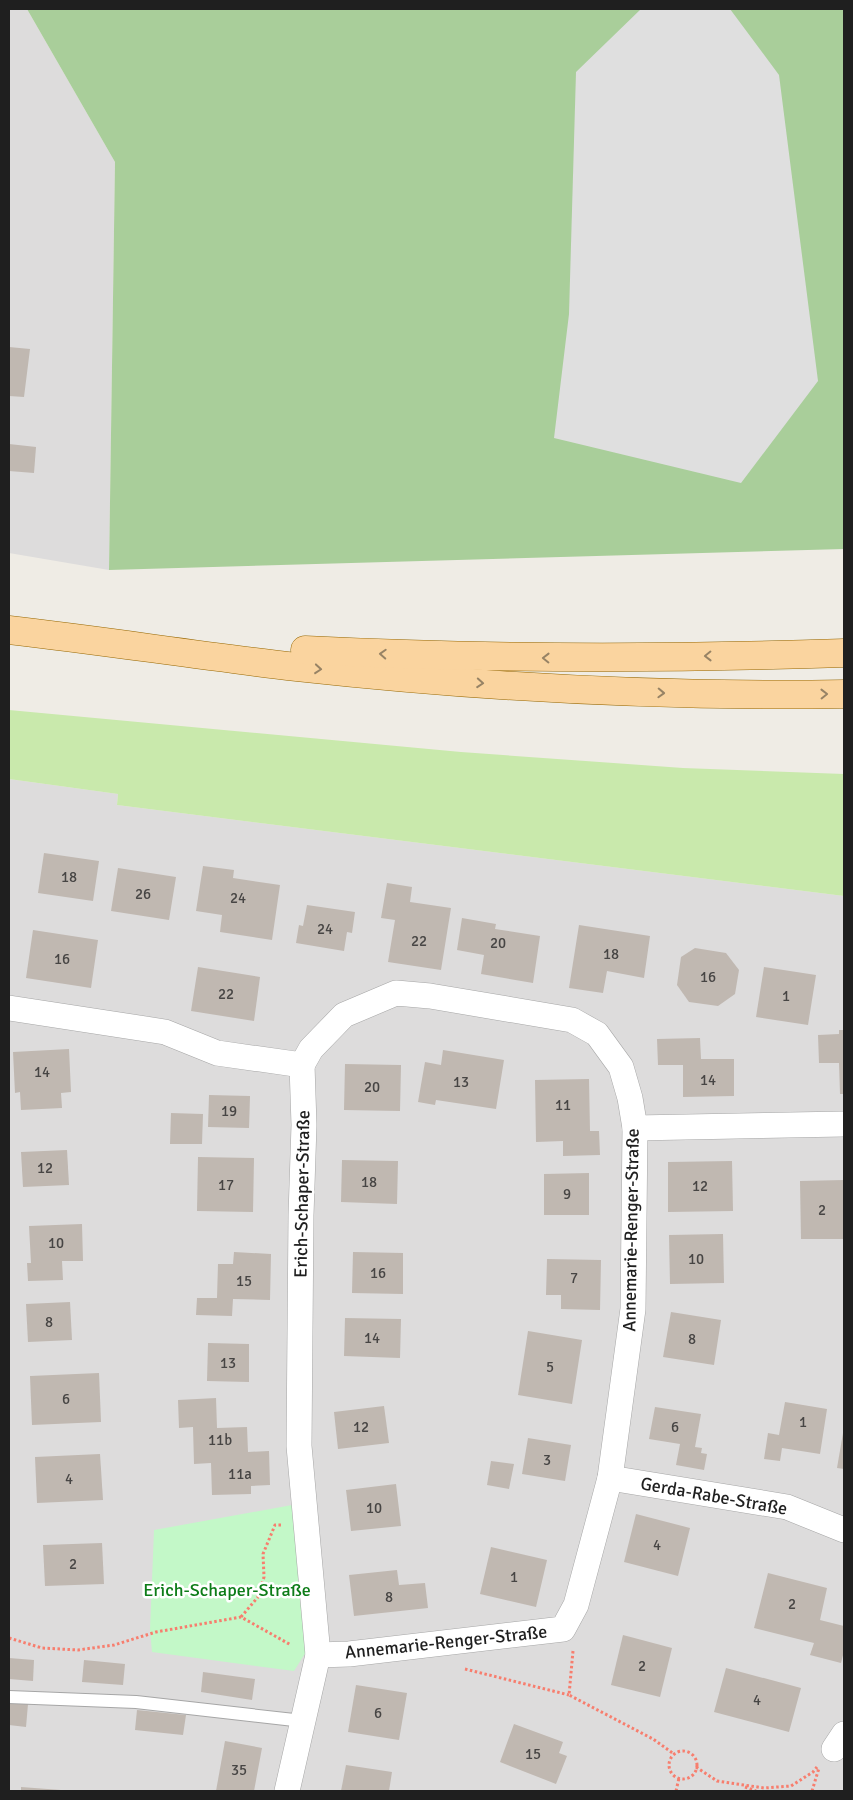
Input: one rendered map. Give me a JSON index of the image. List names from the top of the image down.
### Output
{
  "streets": {
    "street": ["Erich-Schaper-Straße", "Annemarie-Renger-Straße", "Gerda-Rabe-Straße"]
  },
  "crossings": [
    ["Erich-Schaper-Straße", "Annemarie-Renger-Straße"],
    ["Annemarie-Renger-Straße", "Gerda-Rabe-Straße"]
  ],
  "parks": ["Erich-Schaper-Straße"],
  "house_numbers": [
    "18",
    "26",
    "24",
    "24",
    "22",
    "20",
    "18",
    "16",
    "16",
    "22",
    "1",
    "14",
    "14",
    "13",
    "20",
    "11",
    "19",
    "12",
    "18",
    "17",
    "12",
    "9",
    "2",
    "10",
    "10",
    "16",
    "7",
    "15",
    "8",
    "14",
    "8",
    "13",
    "5",
    "6",
    "1",
    "12",
    "6",
    "11b",
    "3",
    "11a",
    "4",
    "10",
    "4",
    "2",
    "1",
    "8",
    "2",
    "2",
    "4",
    "6",
    "15",
    "35"
  ]
}
